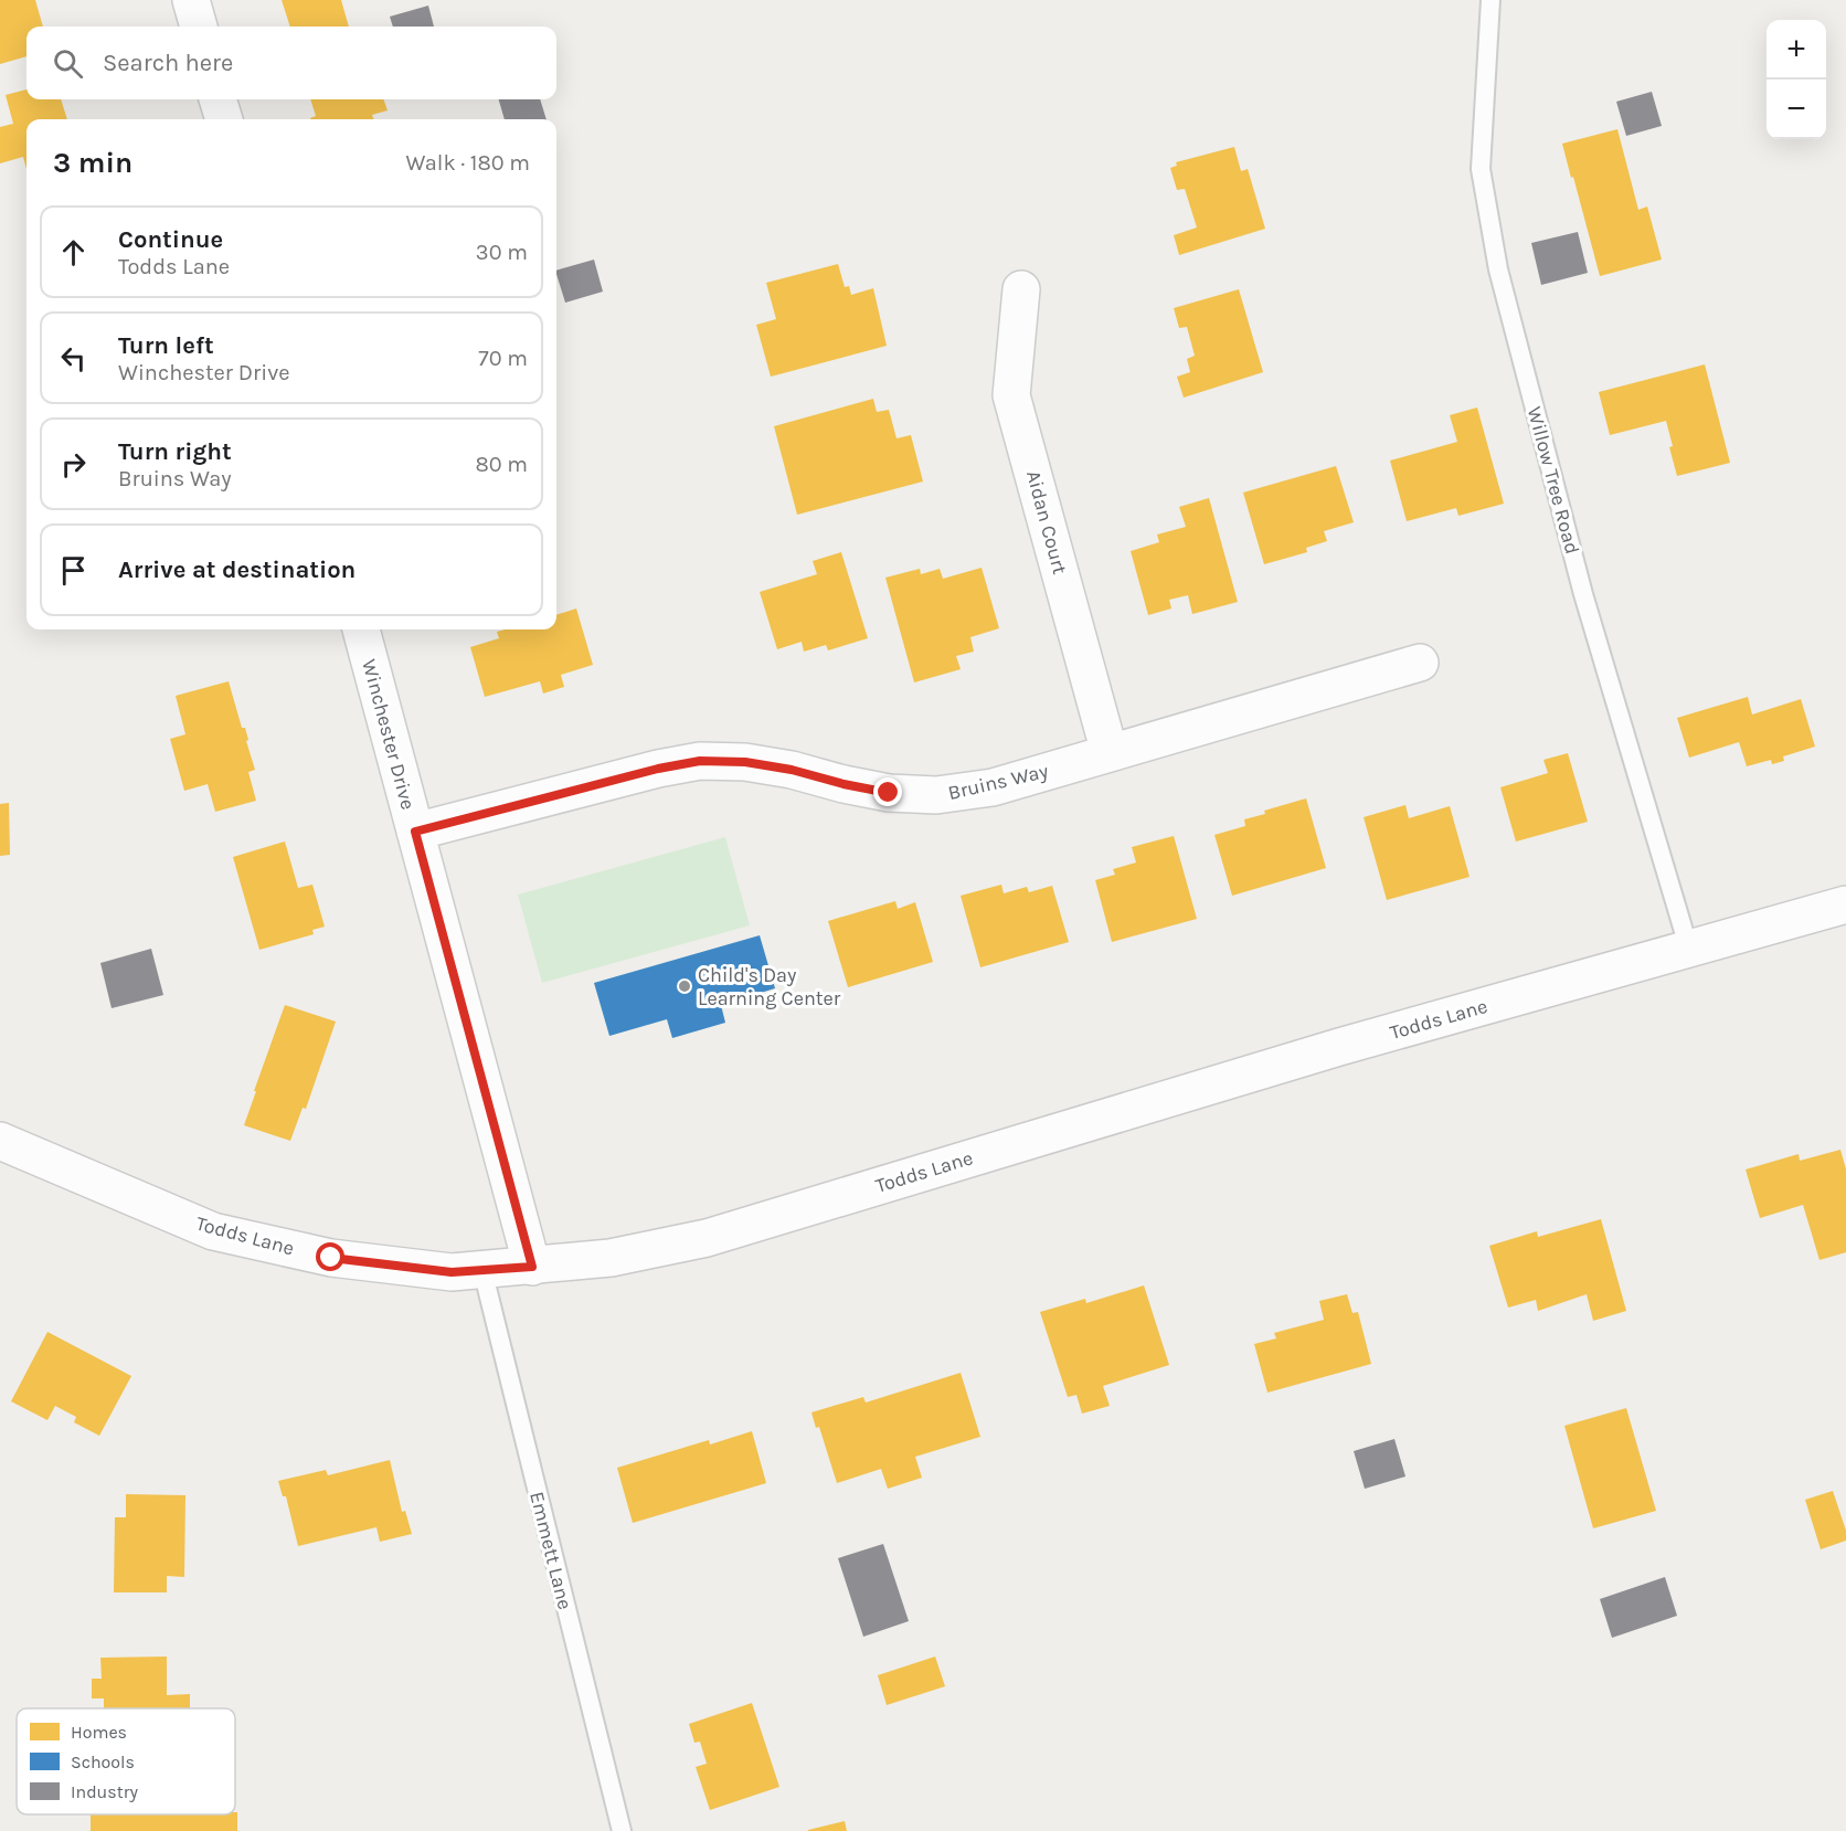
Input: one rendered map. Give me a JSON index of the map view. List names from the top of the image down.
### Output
{
  "streets": {
    "street": [
      "Aidan Court",
      "Winchester Drive",
      "Bruins Way",
      "Todds Lane"
    ],
    "lane": ["Willow Tree Road", "Emmett Lane"]
  },
  "crossings": [
    ["Willow Tree Road", "Todds Lane"],
    ["Aidan Court", "Bruins Way"],
    ["Winchester Drive", "Bruins Way"],
    ["Winchester Drive", "Todds Lane"],
    ["Todds Lane", "Emmett Lane"]
  ],
  "places": ["Child's Day Learning Center"],
  "legend": ["Homes", "Schools", "Industry"],
  "page": {
    "map_buttons": ["+", "−"],
    "search": "Search here",
    "heading": ["3 min", "Walk · 180 m"],
    "list": [
      ["Continue", "Todds Lane", "30 m"],
      ["Turn left", "Winchester Drive", "70 m"],
      ["Turn right", "Bruins Way", "80 m"],
      "Arrive at destination"
    ]
  }
}
